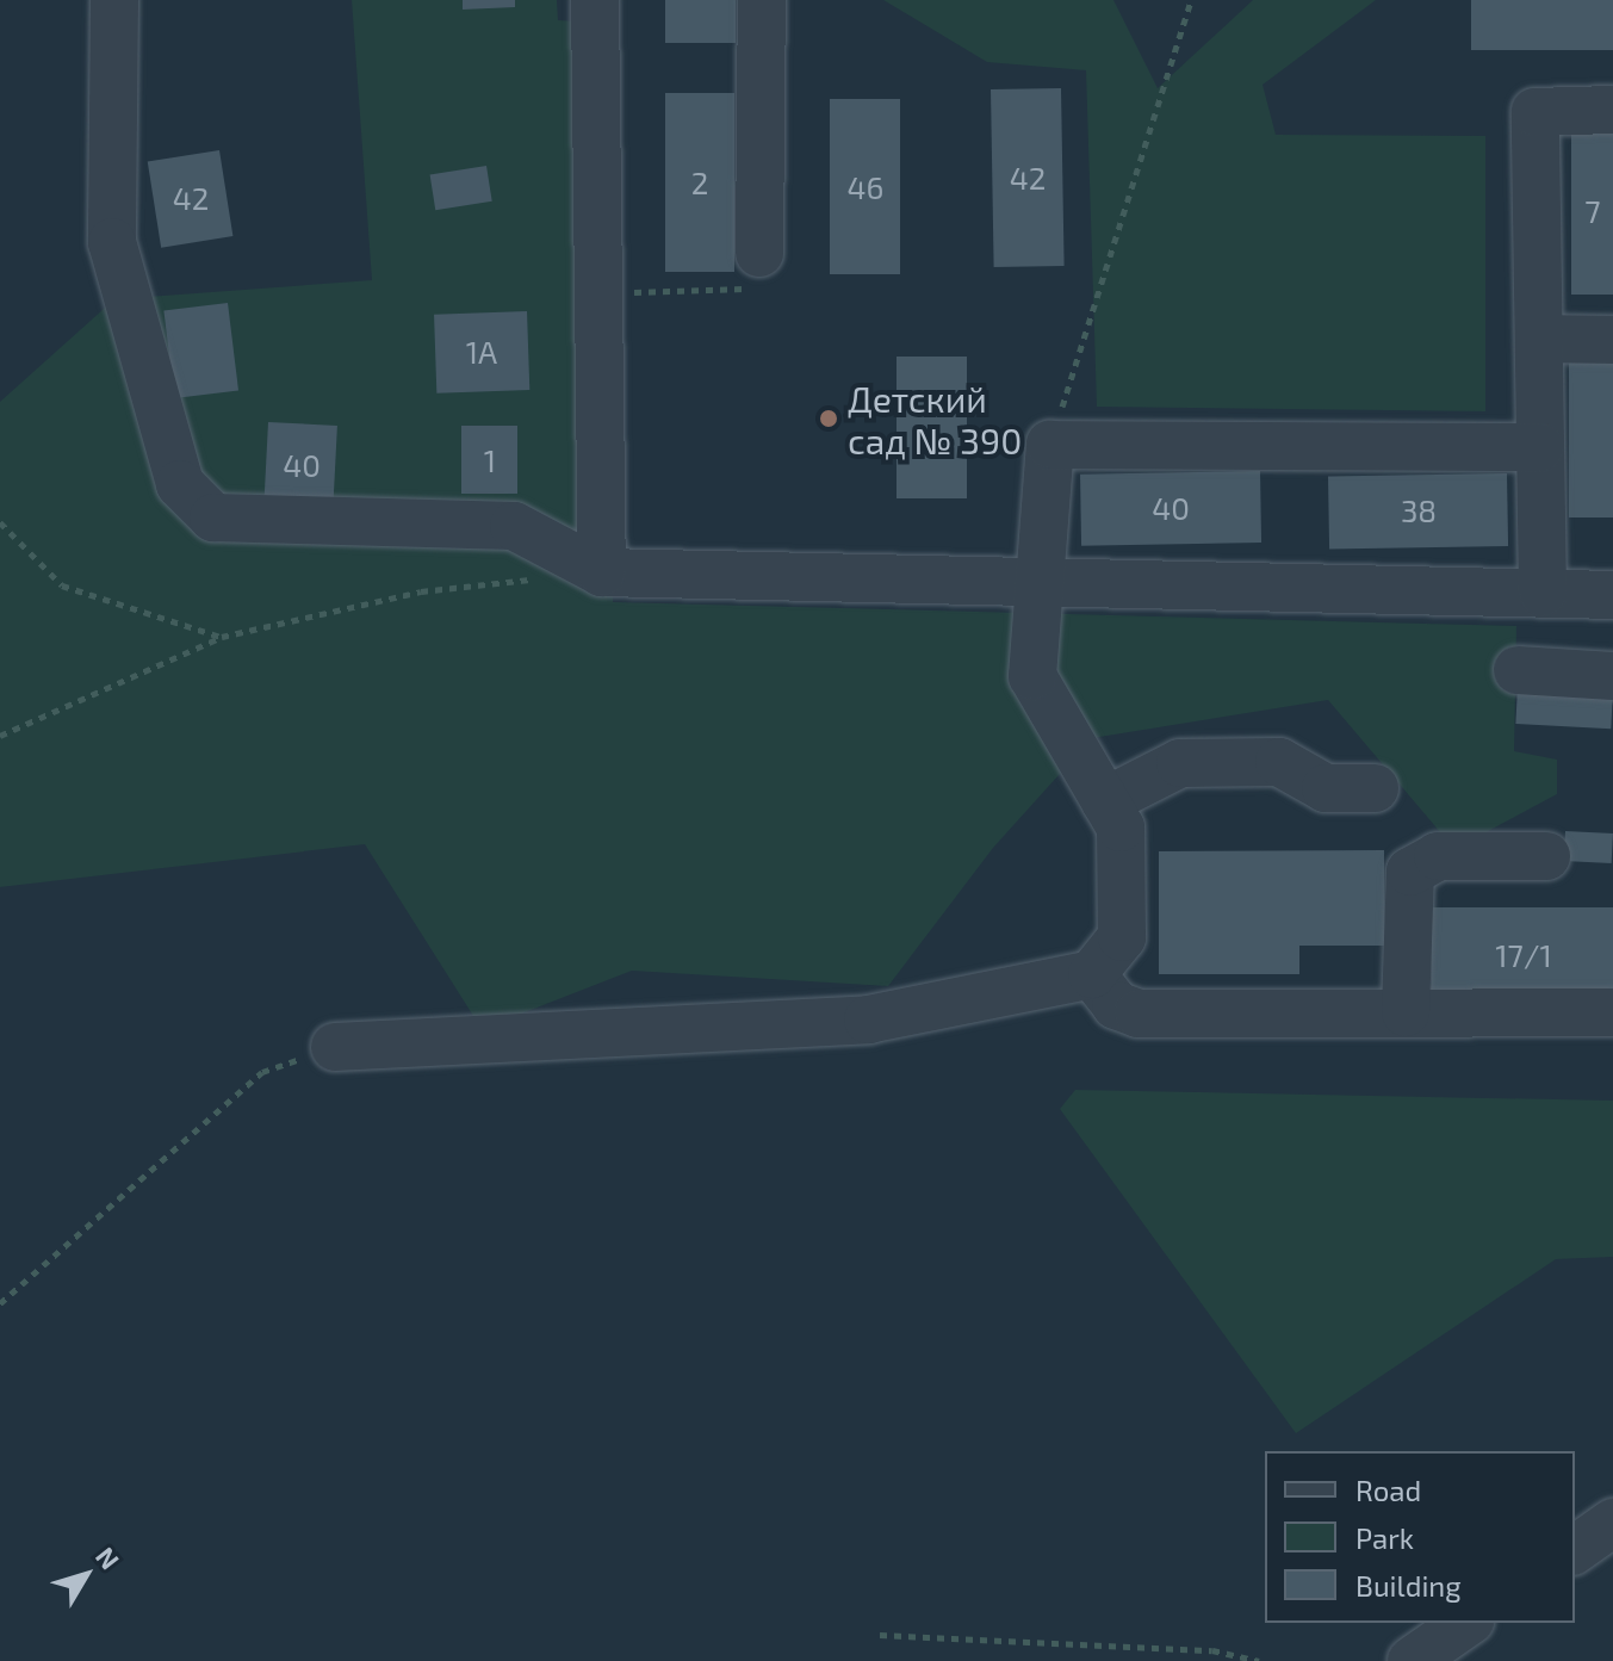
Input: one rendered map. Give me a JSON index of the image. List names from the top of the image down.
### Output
{
  "places": ["Детский сад № 390"],
  "house_numbers": [
    "42",
    "2",
    "46",
    "42",
    "7",
    "1А",
    "1",
    "40",
    "40",
    "38",
    "17/1"
  ],
  "legend": ["Road", "Park", "Building"],
  "north": "top right"
}
